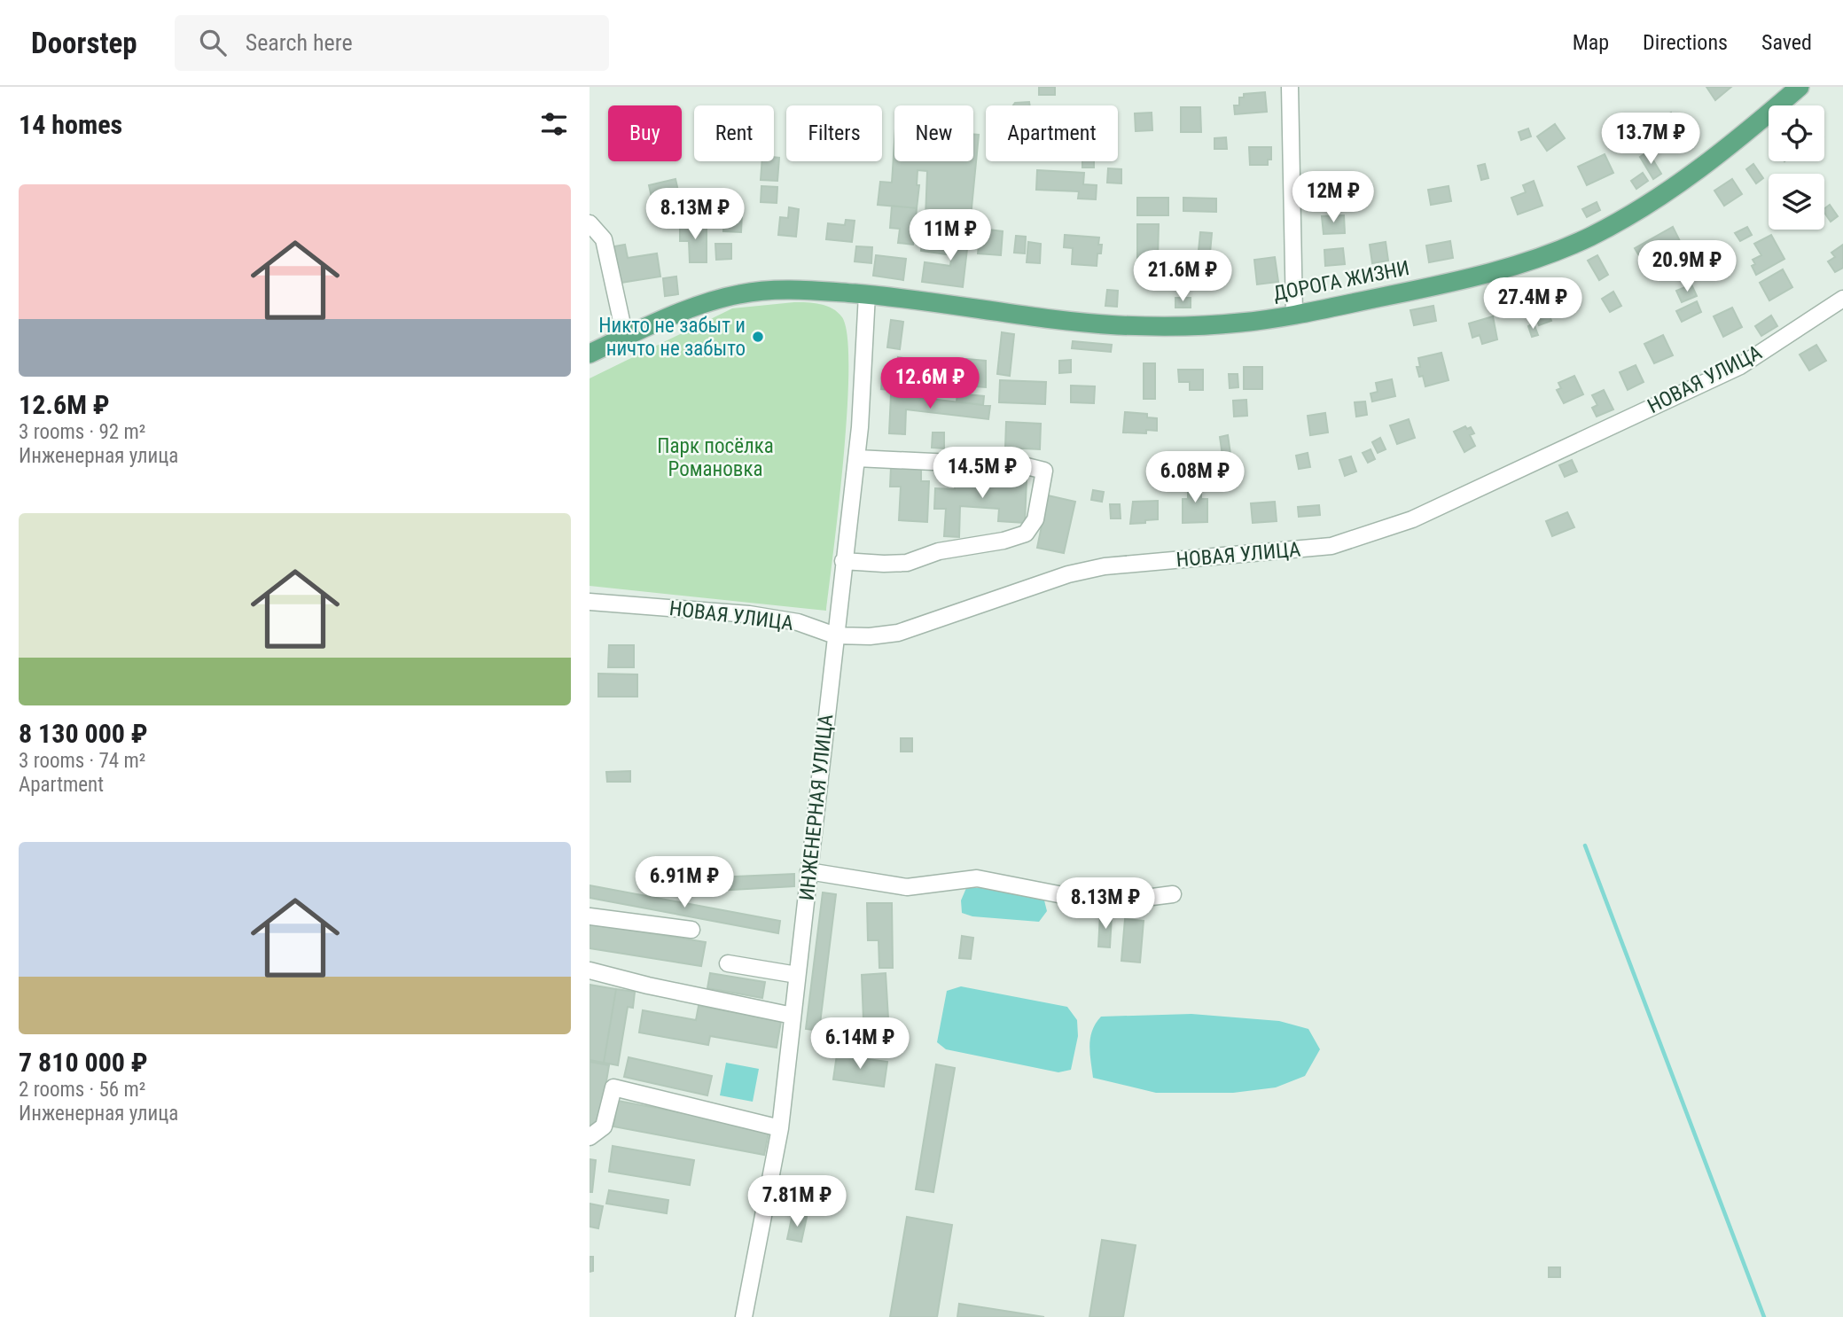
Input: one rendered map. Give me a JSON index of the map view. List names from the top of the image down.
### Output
{
  "streets": {
    "main road": ["ДОРОГА ЖИЗНИ"],
    "street": ["НОВАЯ УЛИЦА", "ИНЖЕНЕРНАЯ УЛИЦА"]
  },
  "crossings": [
    ["ДОРОГА ЖИЗНИ", "ИНЖЕНЕРНАЯ УЛИЦА"],
    ["НОВАЯ УЛИЦА", "ИНЖЕНЕРНАЯ УЛИЦА"]
  ],
  "parks": ["Парк посёлка Романовка"],
  "places": ["Никто не забыт и ничто не забыто"],
  "page": {
    "header": "Doorstep",
    "search": "Search here",
    "nav": ["Map", "Directions", "Saved"],
    "heading": "14 homes",
    "chip": [
      "Buy",
      "Rent",
      "Filters",
      "New",
      "Apartment"
    ],
    "price": [
      "13.7M ₽",
      "12M ₽",
      "8.13M ₽",
      "11M ₽",
      "20.9M ₽",
      "21.6M ₽",
      "27.4M ₽",
      "12.6M ₽",
      "14.5M ₽",
      "6.08M ₽",
      "6.91M ₽",
      "8.13M ₽",
      "6.14M ₽",
      "7.81M ₽"
    ],
    "list": [
      {
        "name": "12.6M ₽",
        "note": "3 rooms · 92 m² · Инженерная улица"
      },
      {
        "name": "8 130 000 ₽",
        "note": "3 rooms · 74 m² · Apartment"
      },
      {
        "name": "7 810 000 ₽",
        "note": "2 rooms · 56 m² · Инженерная улица"
      }
    ]
  }
}
